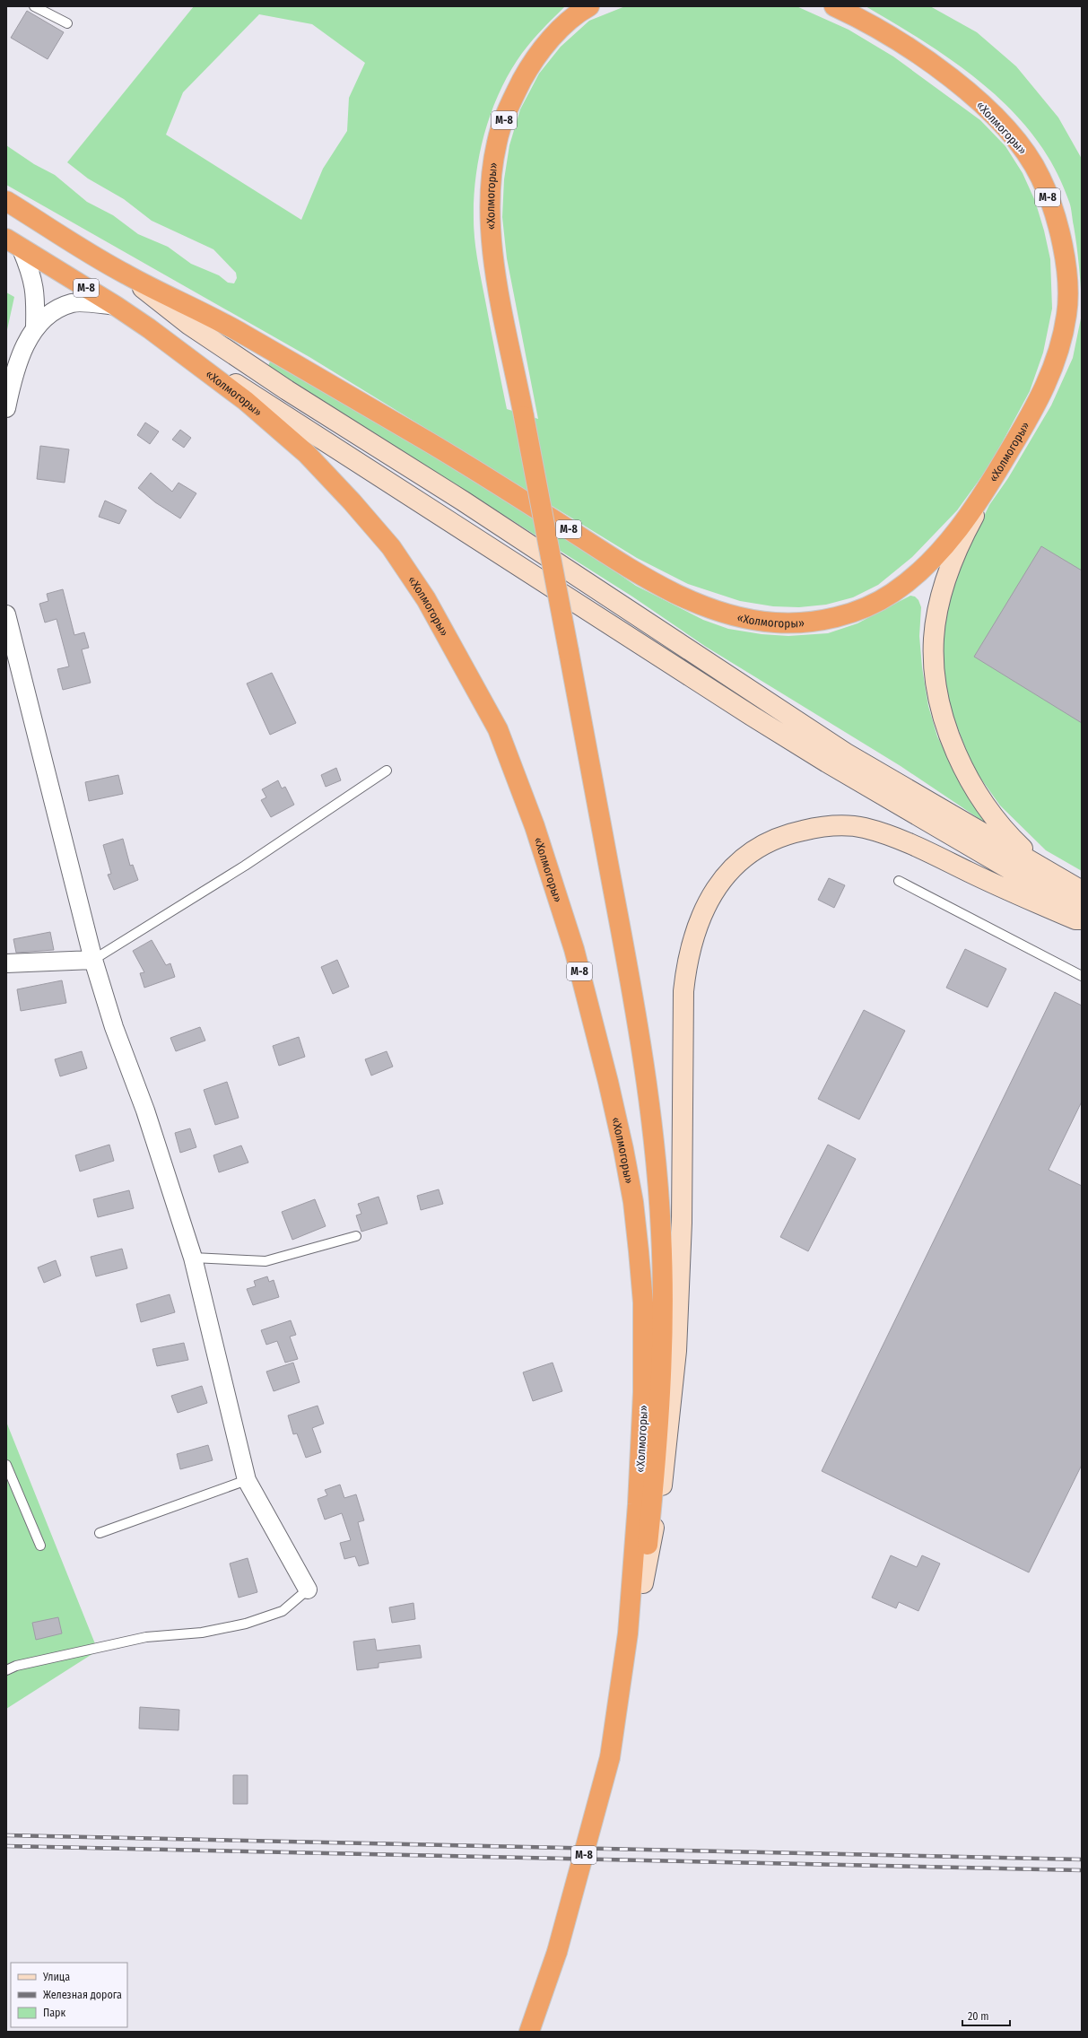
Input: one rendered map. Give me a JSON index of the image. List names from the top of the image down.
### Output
{
  "streets": {
    "highway": ["М-8", "«Холмогоры»"]
  },
  "crossings": [
    ["М-8", "«Холмогоры»"]
  ],
  "legend": ["Улица", "Железная дорога", "Парк"],
  "scale_bar": "20 m"
}
